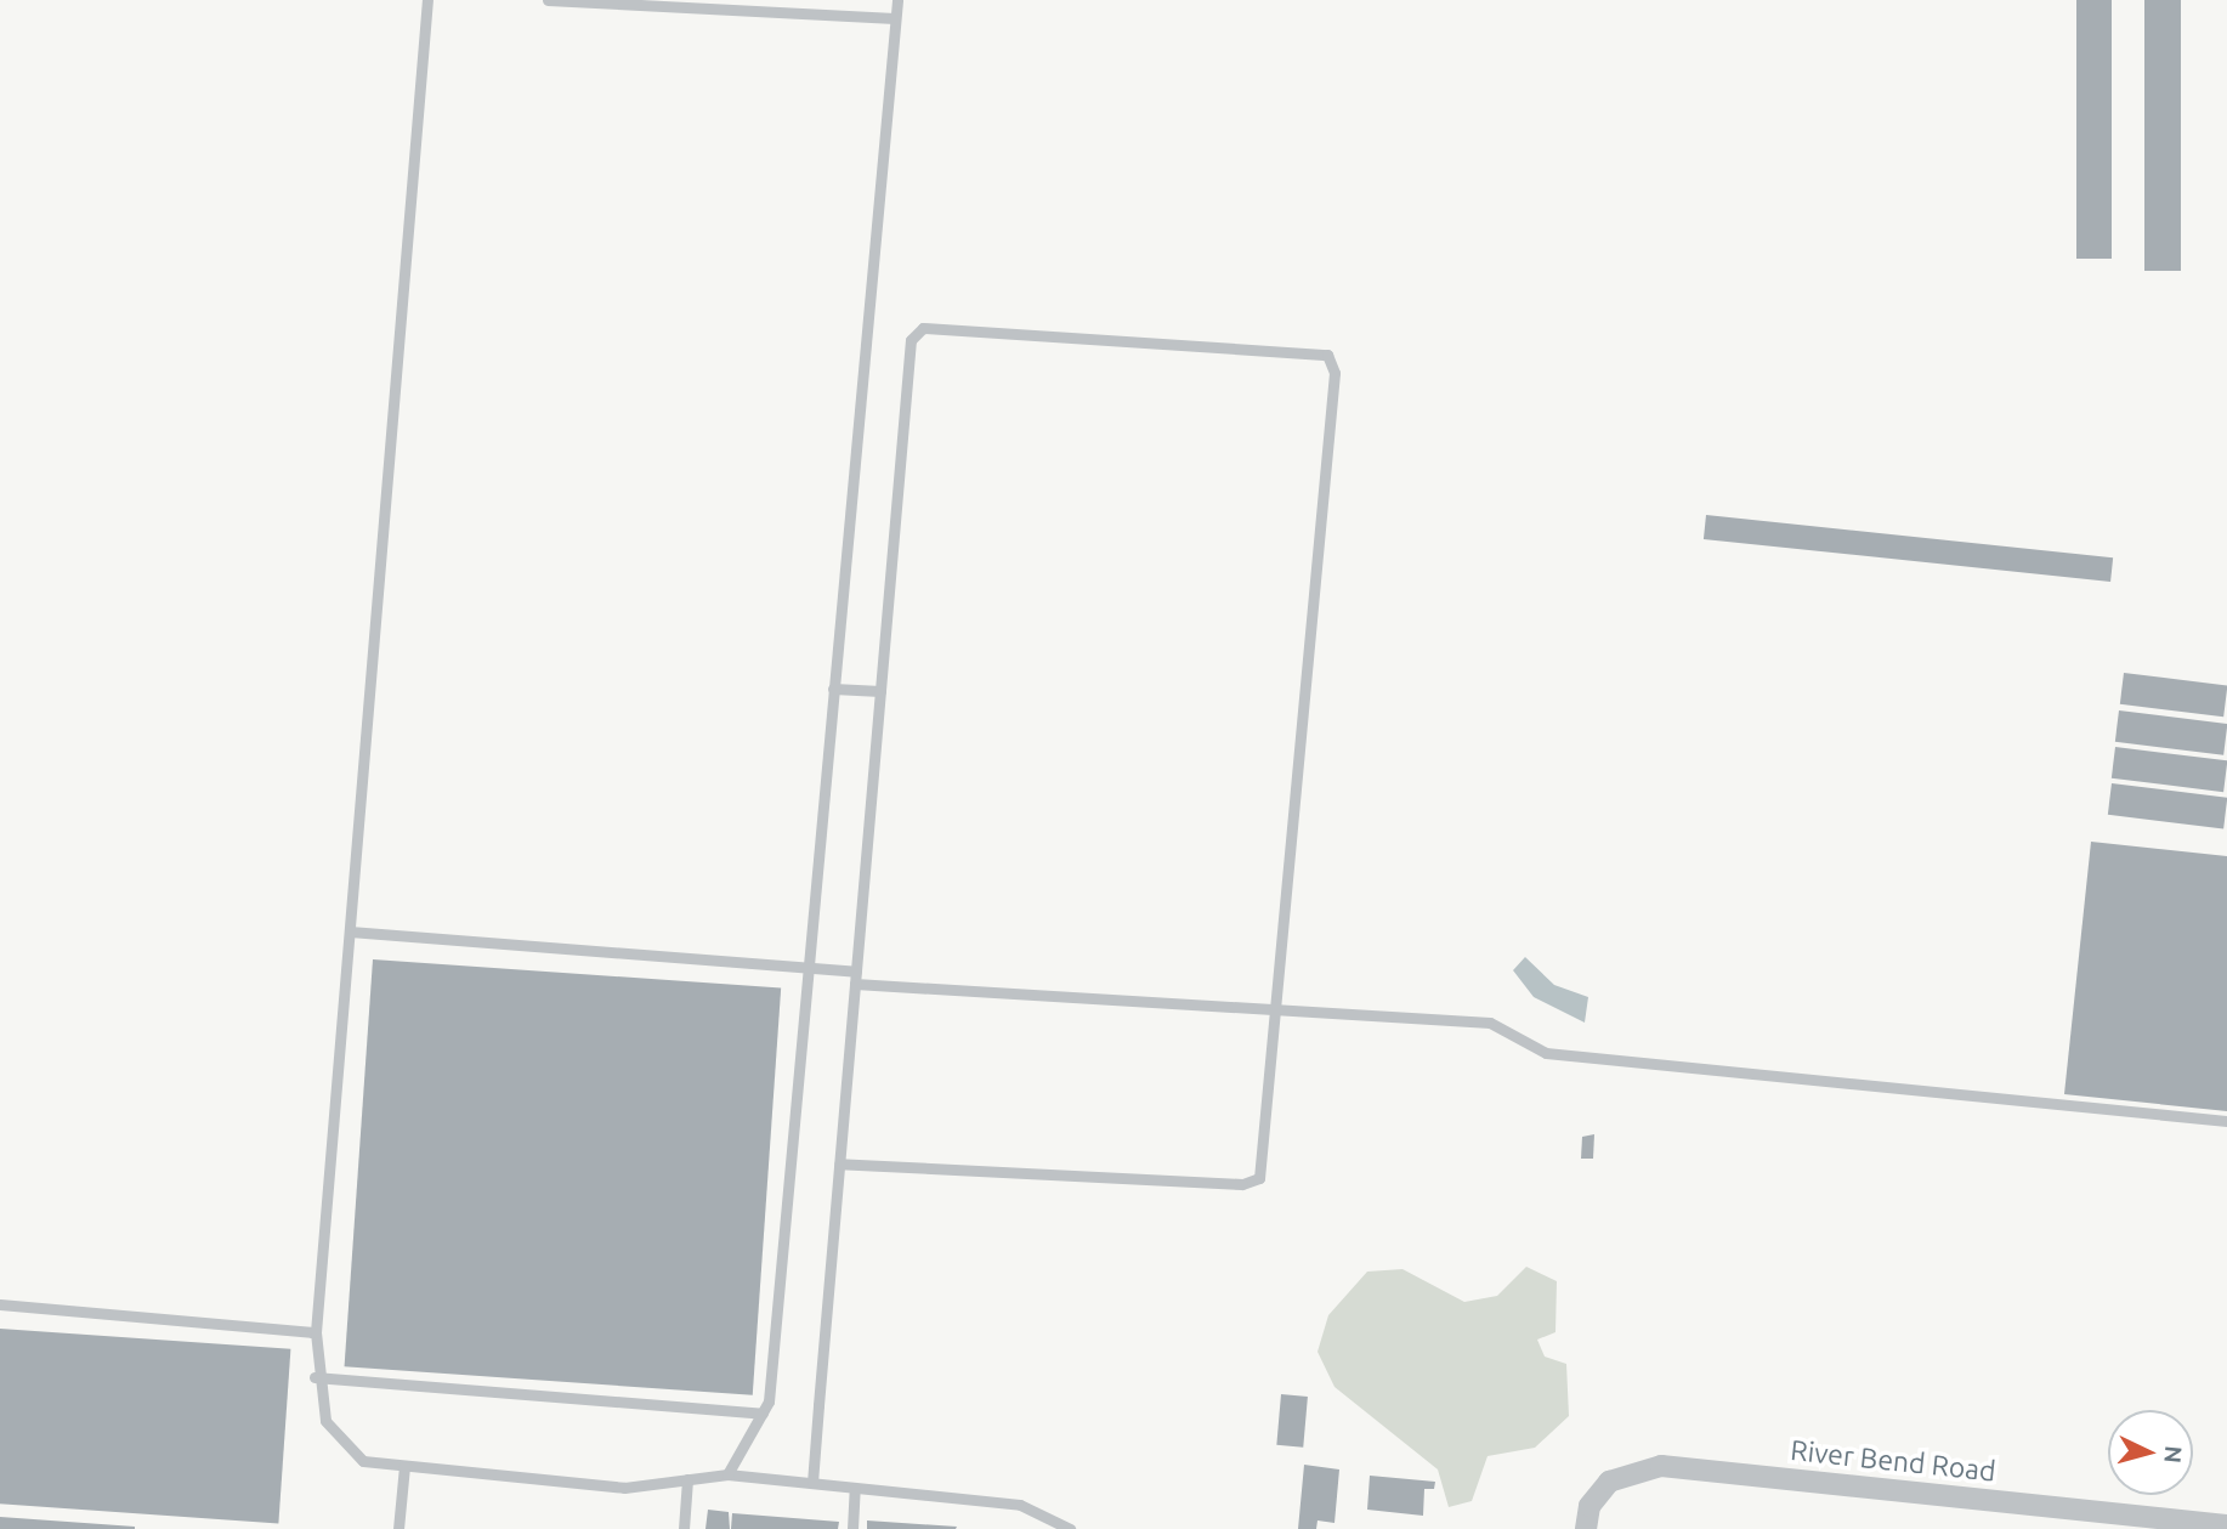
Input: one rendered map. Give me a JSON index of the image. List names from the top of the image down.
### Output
{
  "streets": {
    "street": ["River Bend Road"]
  },
  "north": "right"
}
